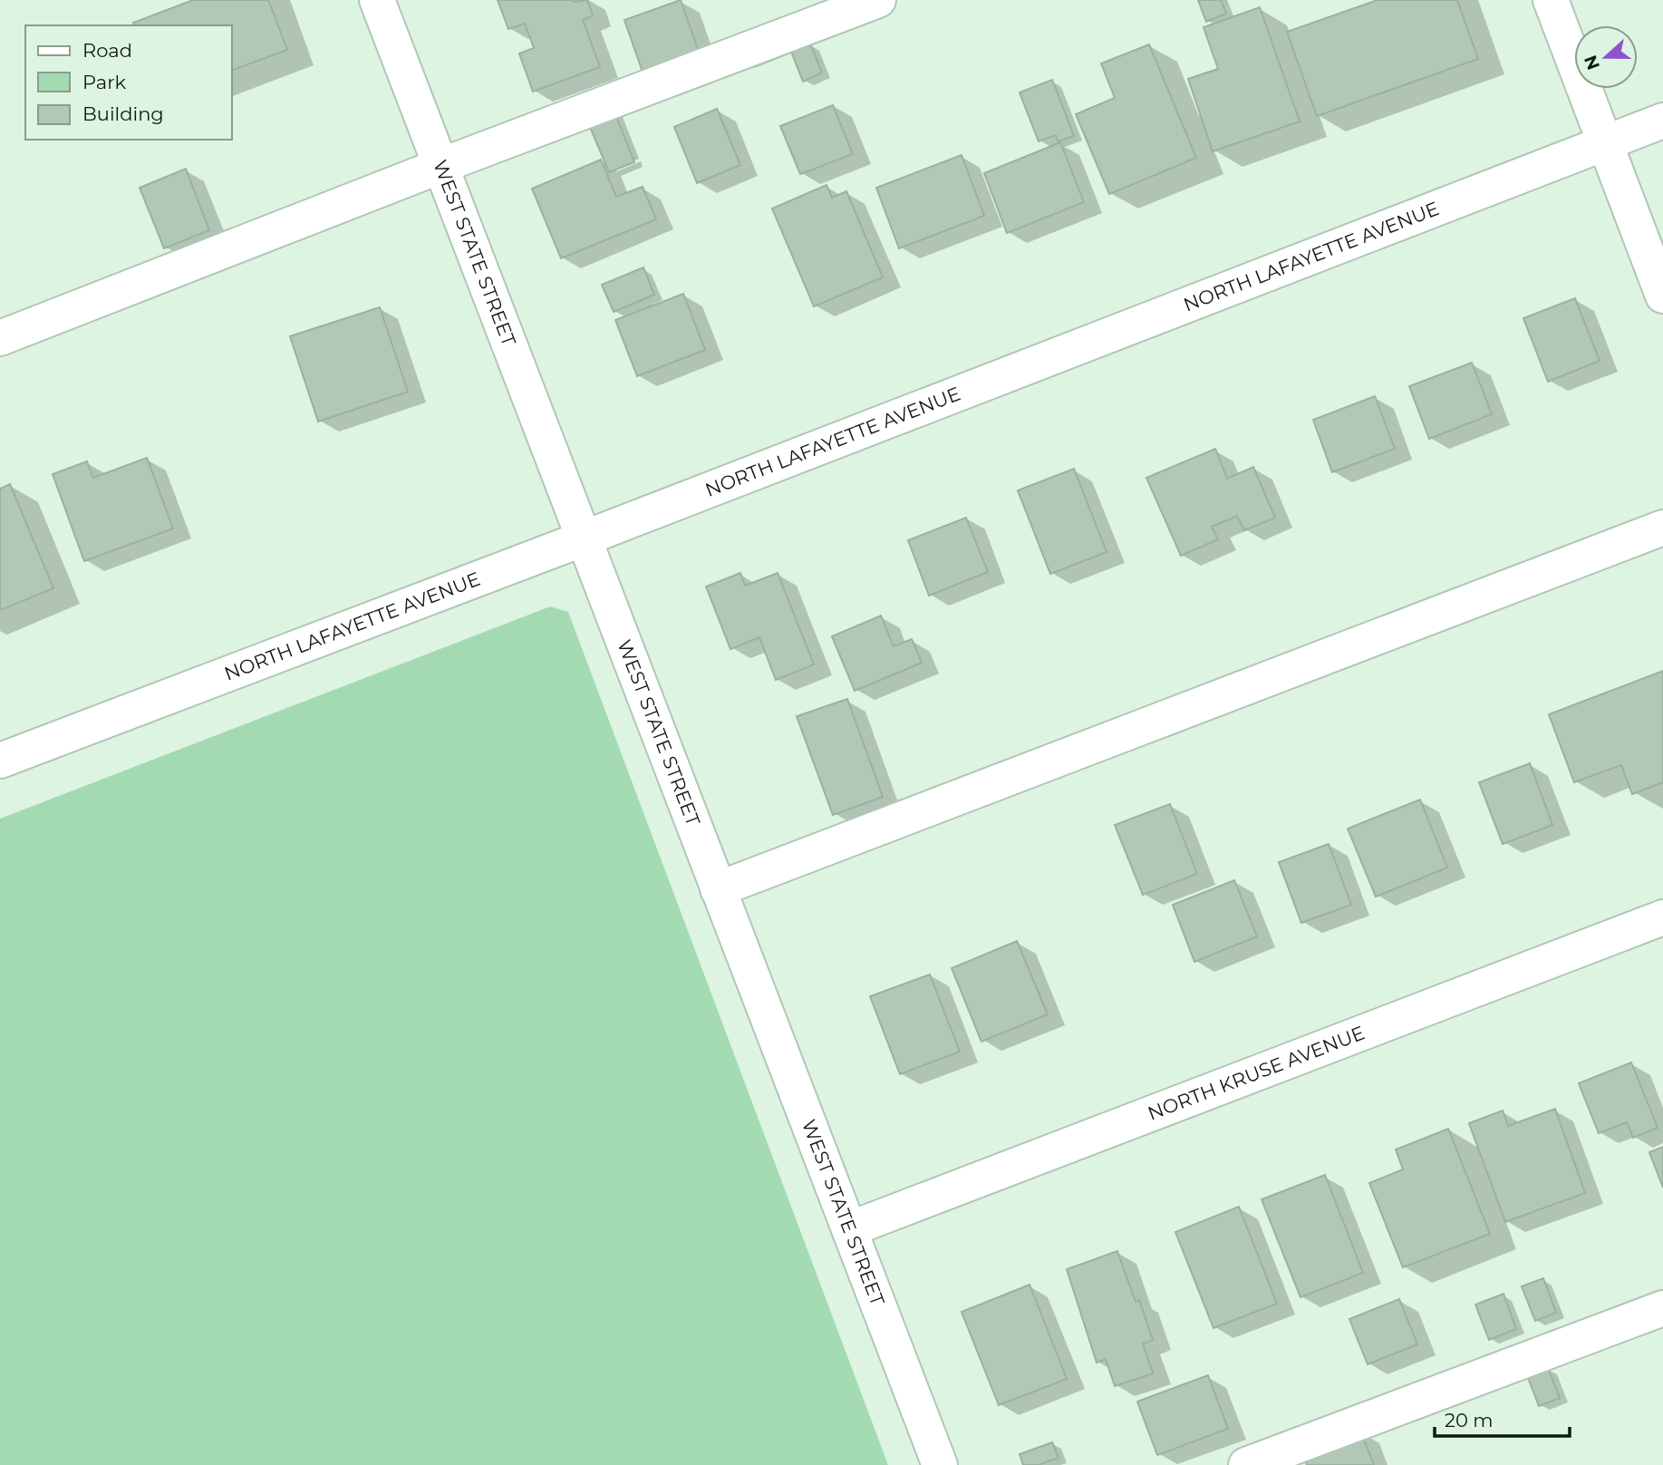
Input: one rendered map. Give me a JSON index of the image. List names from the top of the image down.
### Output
{
  "streets": {
    "street": ["WEST STATE STREET", "NORTH LAFAYETTE AVENUE", "NORTH KRUSE AVENUE"]
  },
  "crossings": [
    ["WEST STATE STREET", "NORTH LAFAYETTE AVENUE"],
    ["WEST STATE STREET", "NORTH KRUSE AVENUE"]
  ],
  "legend": ["Road", "Park", "Building"],
  "scale_bar": "20 m",
  "north": "left"
}
